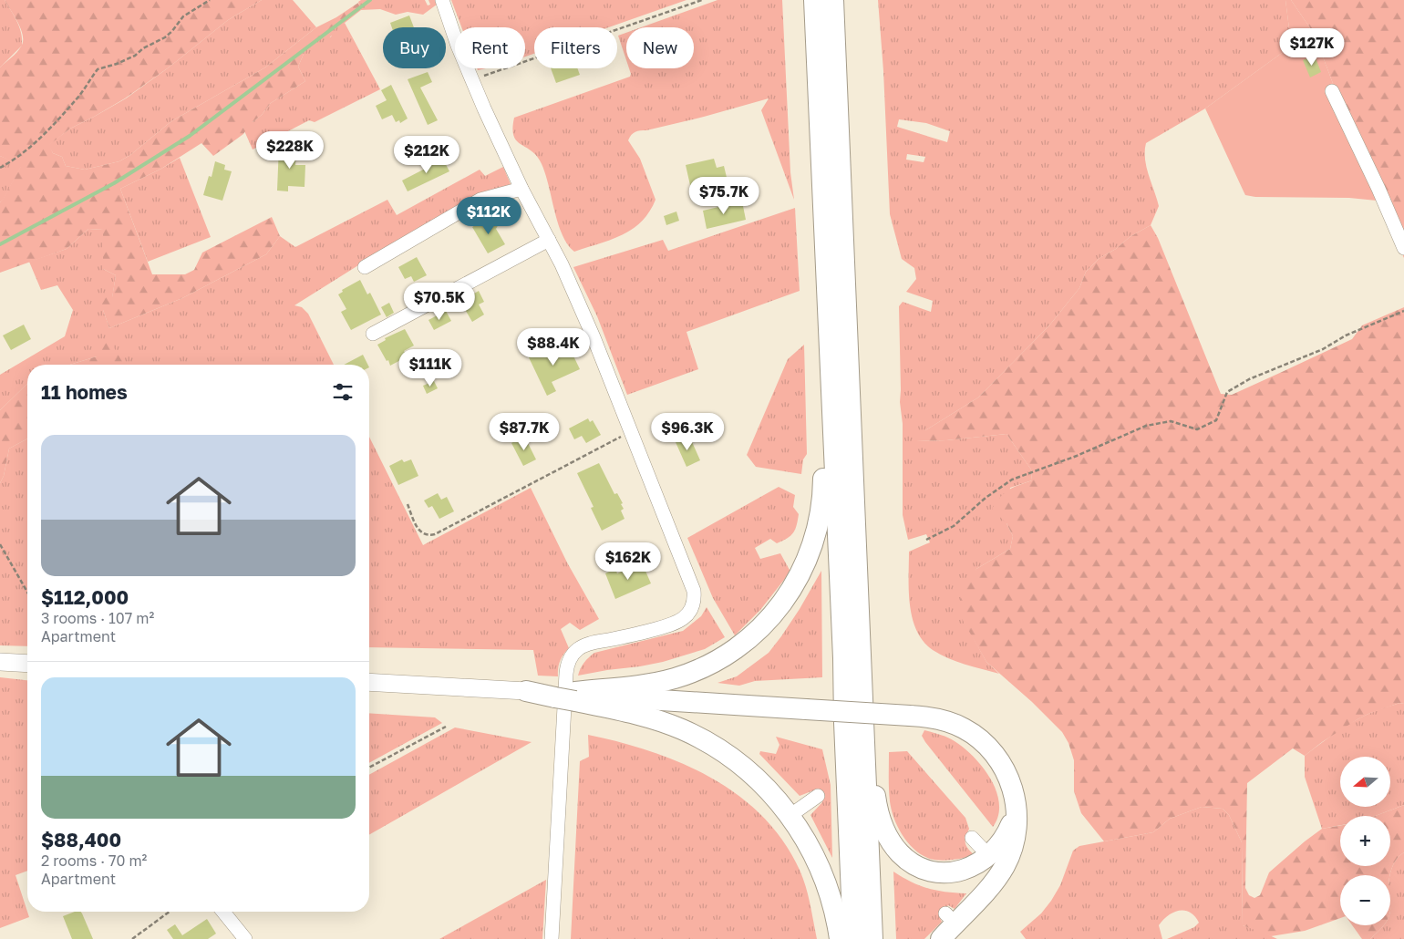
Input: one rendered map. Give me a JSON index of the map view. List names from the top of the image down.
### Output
{
  "north": "left",
  "page": {
    "chip": [
      "Buy",
      "Rent",
      "Filters",
      "New"
    ],
    "price": [
      "$127K",
      "$228K",
      "$212K",
      "$75.7K",
      "$112K",
      "$70.5K",
      "$88.4K",
      "$111K",
      "$87.7K",
      "$96.3K",
      "$162K"
    ],
    "heading": "11 homes",
    "list": [
      {
        "name": "$112,000",
        "note": "3 rooms · 107 m² · Apartment"
      },
      {
        "name": "$88,400",
        "note": "2 rooms · 70 m² · Apartment"
      }
    ],
    "map_buttons": ["+", "−"]
  }
}
